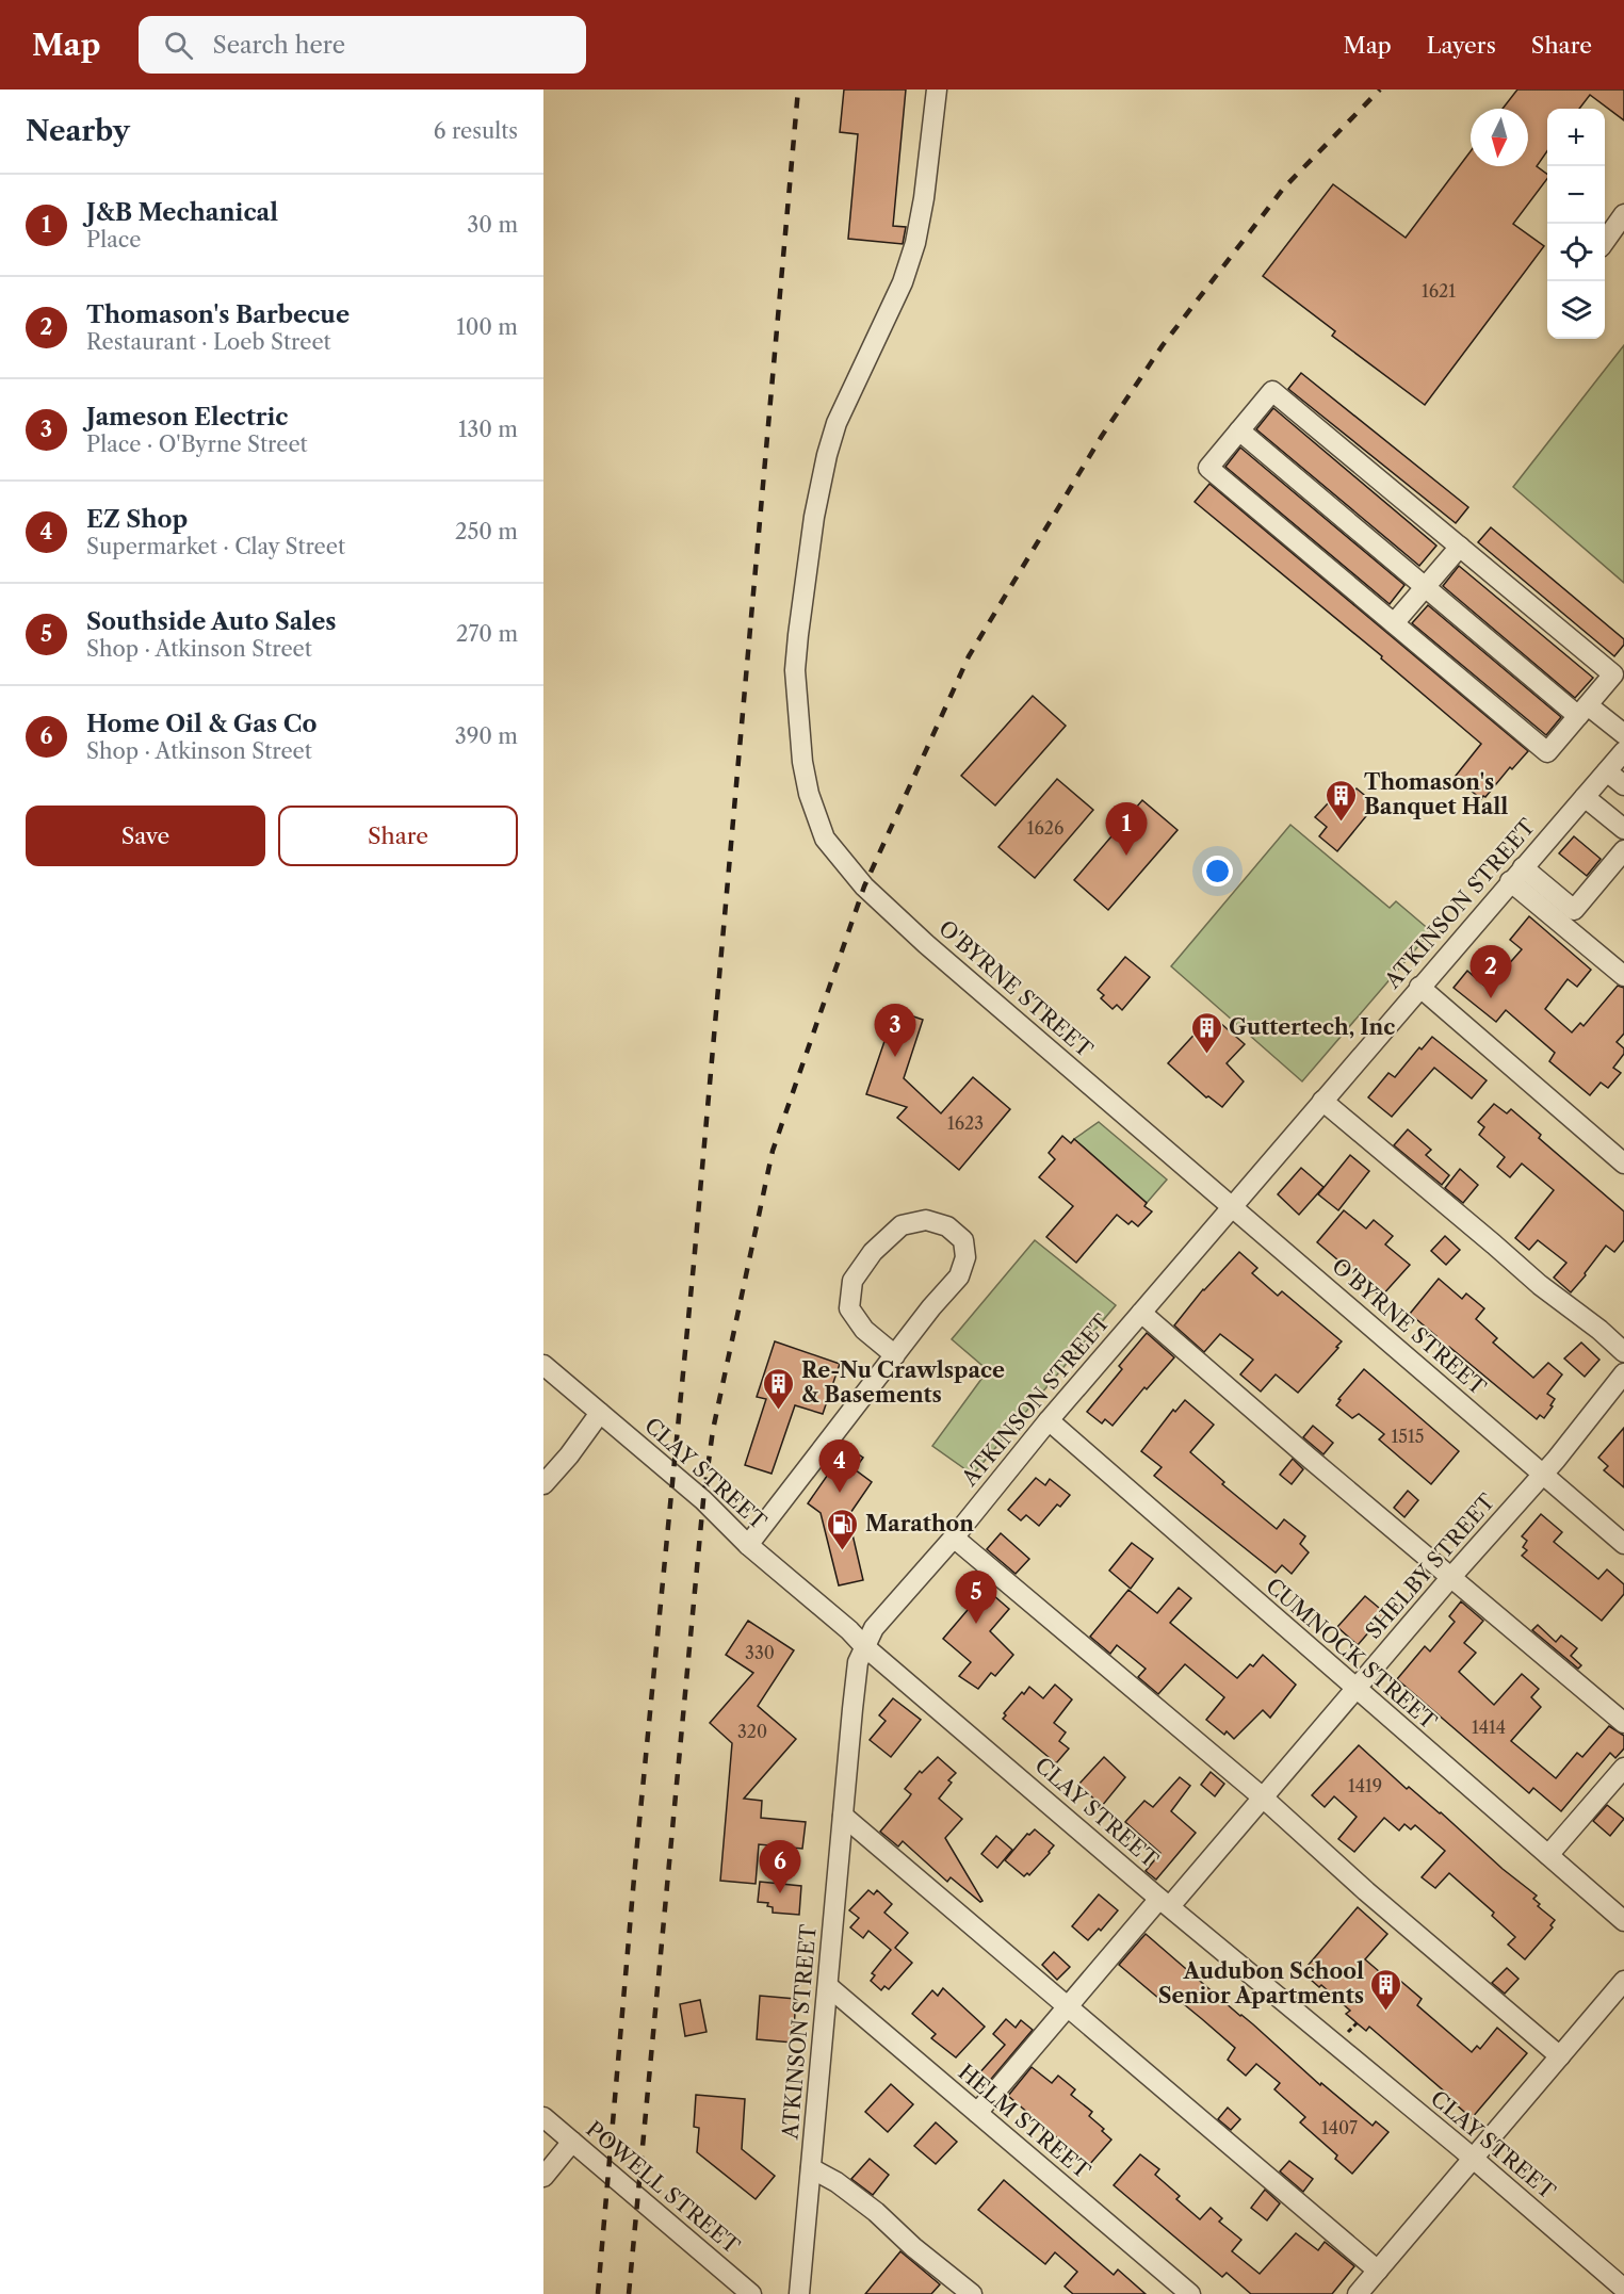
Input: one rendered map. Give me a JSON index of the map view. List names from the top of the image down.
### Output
{
  "streets": {
    "street": [
      "ATKINSON STREET",
      "O'BYRNE STREET",
      "CLAY STREET",
      "SHELBY STREET",
      "CUMNOCK STREET",
      "HELM STREET",
      "POWELL STREET"
    ]
  },
  "crossings": [
    ["ATKINSON STREET", "O'BYRNE STREET"],
    ["ATKINSON STREET", "CLAY STREET"],
    ["ATKINSON STREET", "CUMNOCK STREET"],
    ["ATKINSON STREET", "HELM STREET"],
    ["O'BYRNE STREET", "SHELBY STREET"],
    ["CLAY STREET", "SHELBY STREET"],
    ["SHELBY STREET", "CUMNOCK STREET"],
    ["SHELBY STREET", "HELM STREET"]
  ],
  "places": {
    "building": [
      "Thomason's Banquet Hall",
      "Guttertech, Inc",
      "Re-Nu Crawlspace & Basements",
      "Audubon School Senior Apartments"
    ],
    "fuel station": ["Marathon"]
  },
  "house_numbers": [
    "1621",
    "1626",
    "1623",
    "1515",
    "330",
    "1414",
    "320",
    "1419",
    "1407"
  ],
  "north": "bottom",
  "page": {
    "header": "Map",
    "search": "Search here",
    "nav": ["Map", "Layers", "Share"],
    "heading": ["Nearby", "6 results"],
    "map_buttons": ["+", "−"],
    "list": [
      {
        "mark": "1",
        "name": "J&B Mechanical",
        "note": "Place",
        "value": "30 m"
      },
      {
        "mark": "2",
        "name": "Thomason's Barbecue",
        "note": "Restaurant · Loeb Street",
        "value": "100 m"
      },
      {
        "mark": "3",
        "name": "Jameson Electric",
        "note": "Place · O'Byrne Street",
        "value": "130 m"
      },
      {
        "mark": "4",
        "name": "EZ Shop",
        "note": "Supermarket · Clay Street",
        "value": "250 m"
      },
      {
        "mark": "5",
        "name": "Southside Auto Sales",
        "note": "Shop · Atkinson Street",
        "value": "270 m"
      },
      {
        "mark": "6",
        "name": "Home Oil & Gas Co",
        "note": "Shop · Atkinson Street",
        "value": "390 m"
      }
    ],
    "buttons": ["Save", "Share"],
    "pins": [
      "1",
      "2",
      "3",
      "4",
      "5",
      "6"
    ]
  }
}
